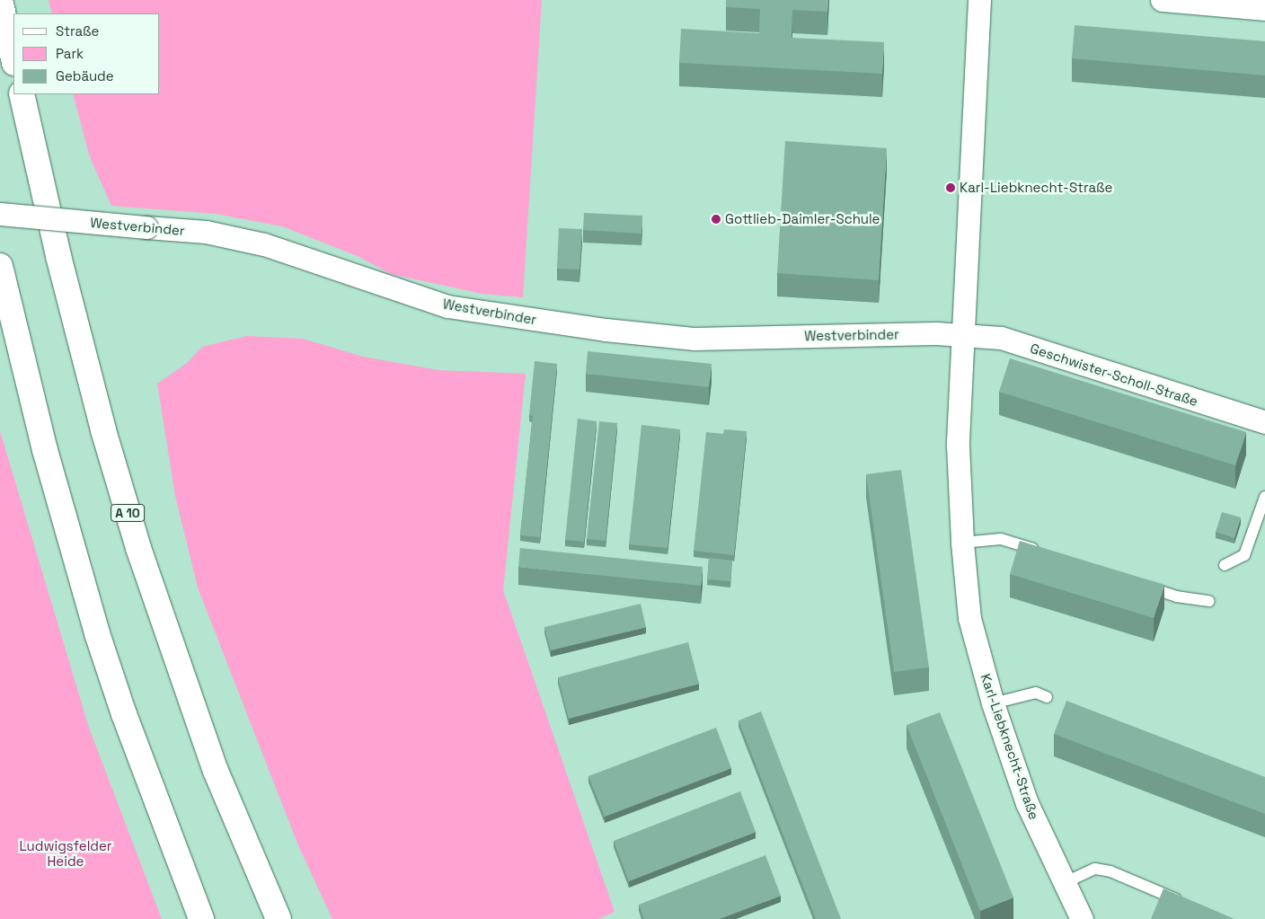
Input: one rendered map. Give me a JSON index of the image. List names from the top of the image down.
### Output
{
  "streets": {
    "highway": ["A 10"],
    "street": ["Westverbinder", "Geschwister-Scholl-Straße", "Karl-Liebknecht-Straße"]
  },
  "crossings": [
    ["Westverbinder", "Geschwister-Scholl-Straße"],
    ["Westverbinder", "Karl-Liebknecht-Straße"],
    ["Geschwister-Scholl-Straße", "Karl-Liebknecht-Straße"]
  ],
  "parks": ["Ludwigsfelder Heide"],
  "places": ["Karl-Liebknecht-Straße", "Gottlieb-Daimler-Schule"],
  "legend": ["Straße", "Park", "Gebäude"]
}
